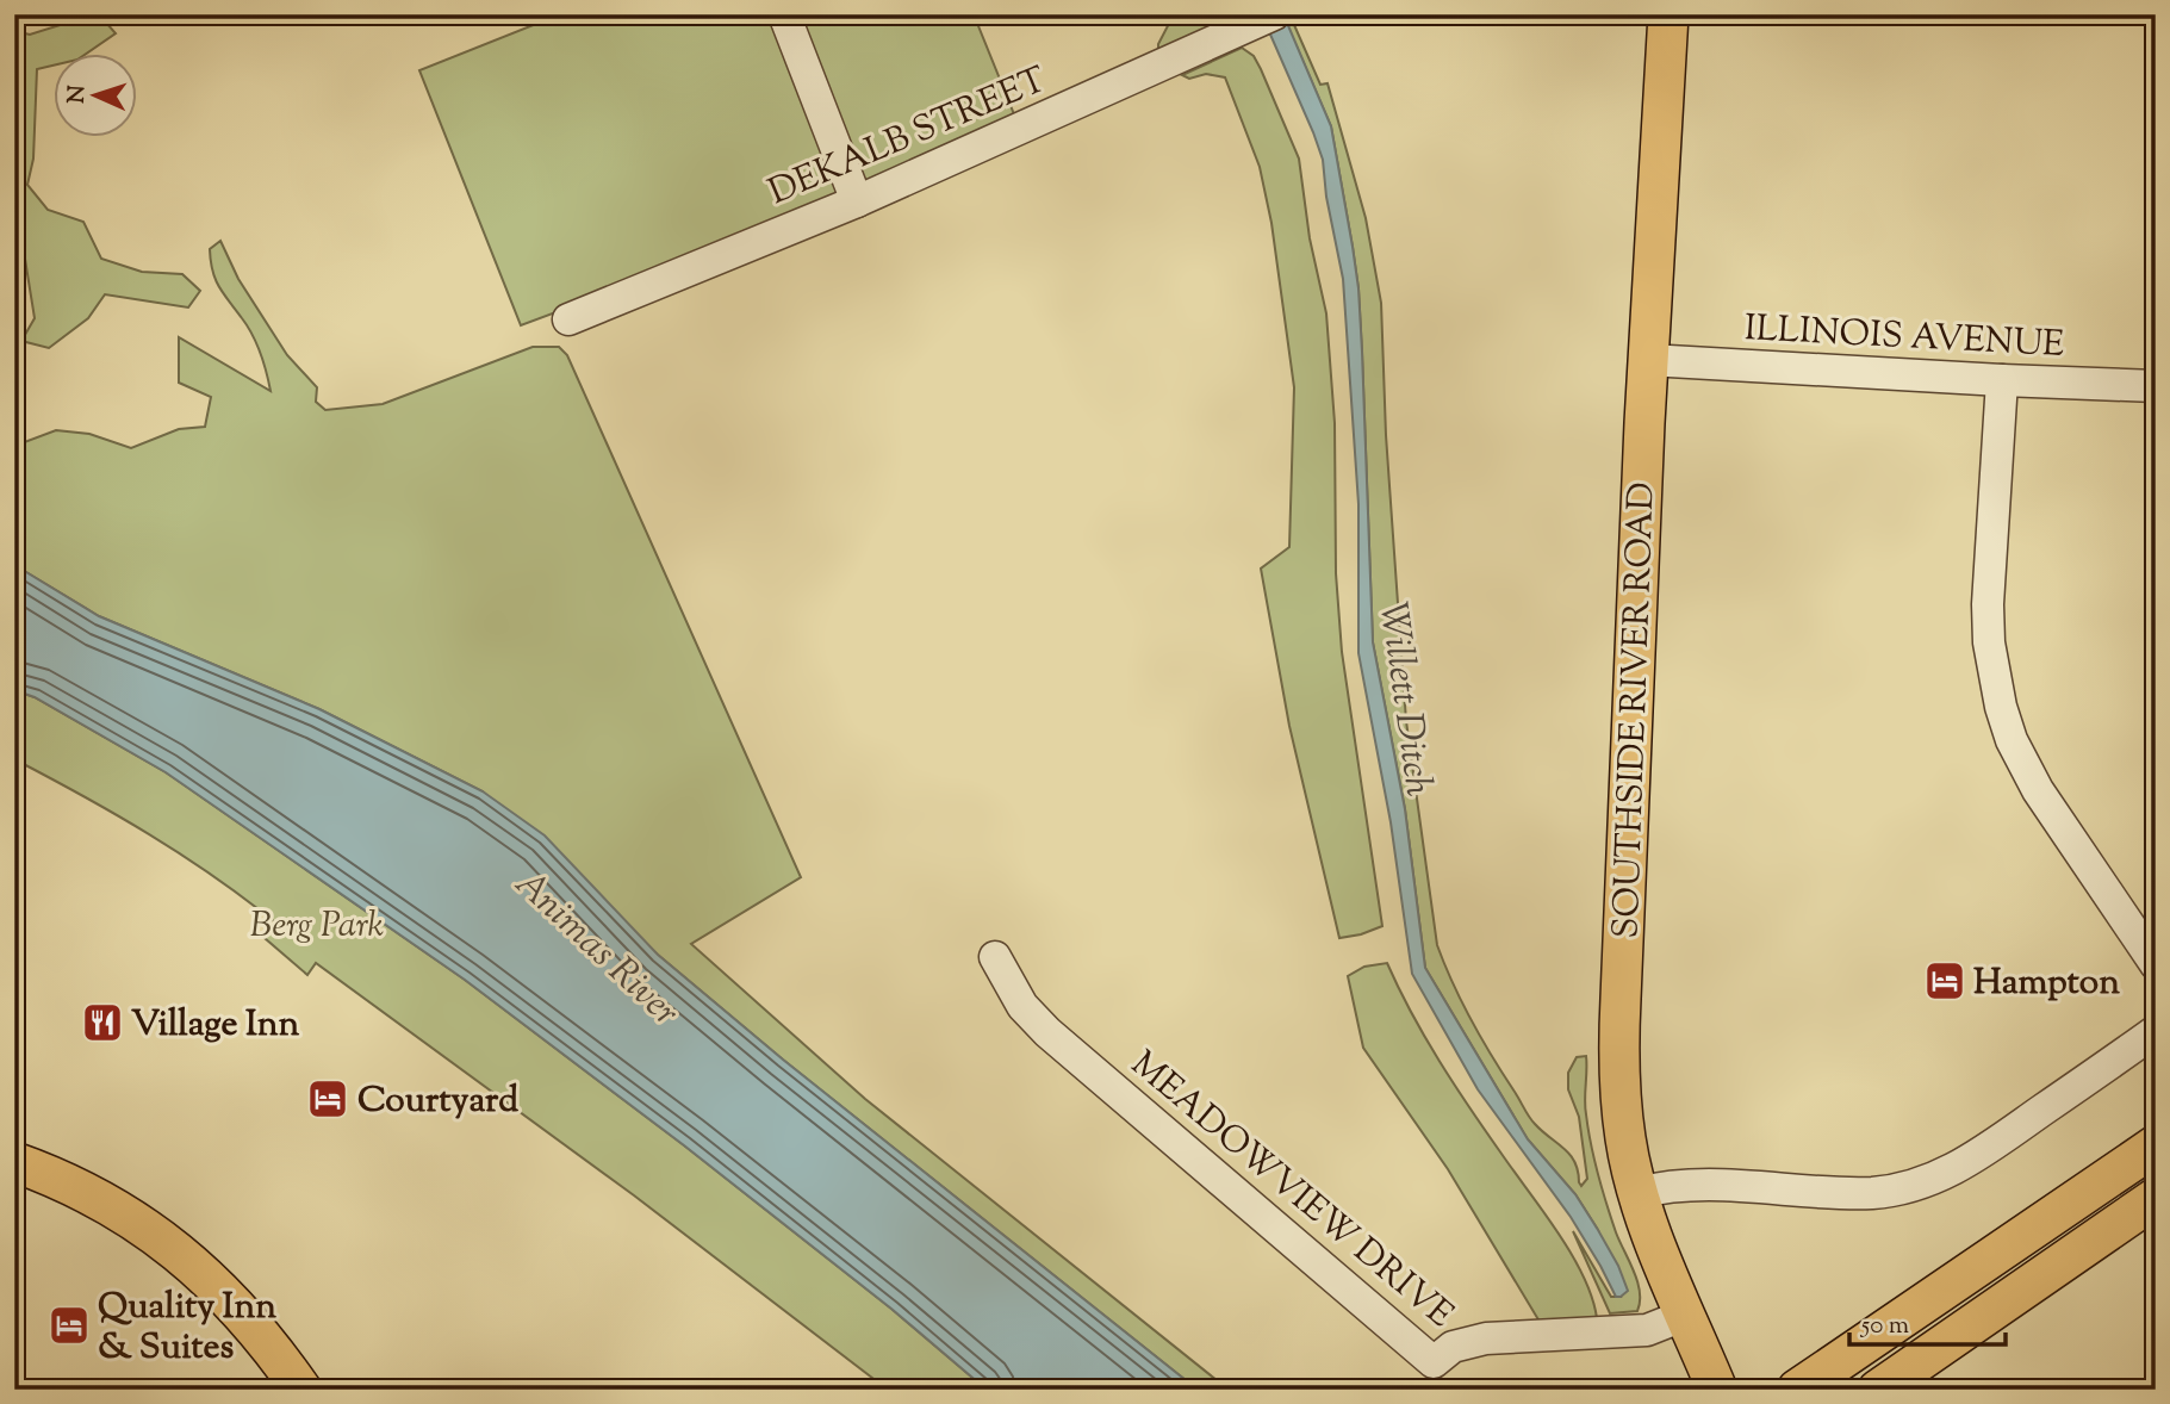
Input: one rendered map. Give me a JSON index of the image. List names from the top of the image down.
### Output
{
  "streets": {
    "main road": ["SOUTHSIDE RIVER ROAD"],
    "street": ["DEKALB STREET", "ILLINOIS AVENUE", "MEADOWVIEW DRIVE"]
  },
  "crossings": [
    ["ILLINOIS AVENUE", "SOUTHSIDE RIVER ROAD"],
    ["SOUTHSIDE RIVER ROAD", "MEADOWVIEW DRIVE"]
  ],
  "water": ["Willett Ditch", "Animas River"],
  "parks": ["Berg Park"],
  "places": {
    "hotel": ["Hampton", "Courtyard", "Quality Inn & Suites"],
    "restaurant": ["Village Inn"]
  },
  "scale_bar": "50 m",
  "north": "left"
}
